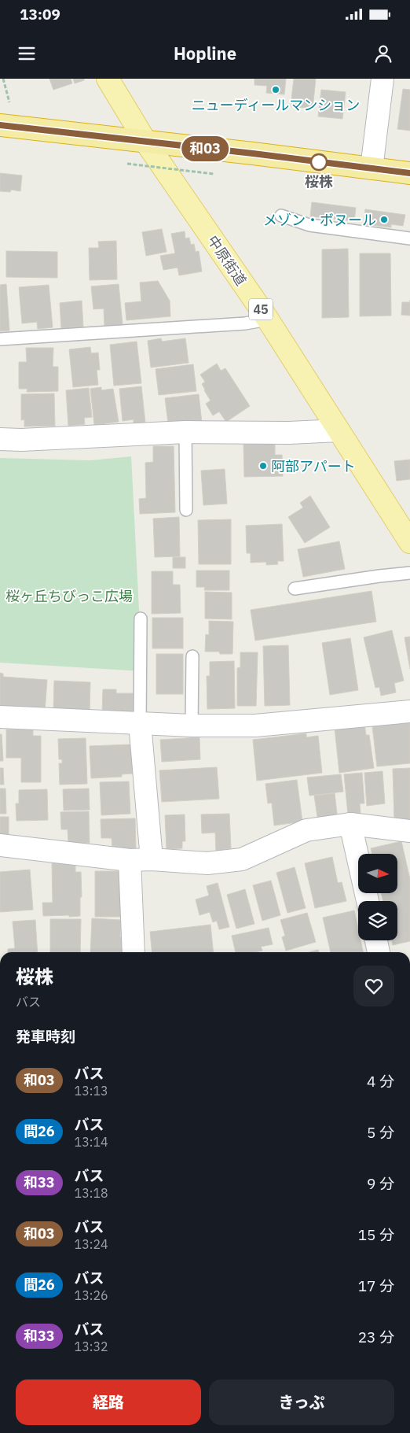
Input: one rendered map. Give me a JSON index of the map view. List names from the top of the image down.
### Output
{
  "streets": {
    "main road": ["中原街道", "45"]
  },
  "parks": ["桜ヶ丘ちびっこ広場"],
  "places": [
    "ニューディールマンション",
    "桜株",
    "メゾン・ボヌール",
    "阿部アパート"
  ],
  "lines": ["bus line 和03"],
  "north": "right",
  "page": {
    "status": "13:09",
    "header": "Hopline",
    "on_map": "和03",
    "heading": [
      ["桜株", "バス"],
      "発車時刻"
    ],
    "list": [
      {
        "mark": "和03",
        "name": "バス",
        "note": "13:13",
        "value": "4 分"
      },
      {
        "mark": "間26",
        "name": "バス",
        "note": "13:14",
        "value": "5 分"
      },
      {
        "mark": "和33",
        "name": "バス",
        "note": "13:18",
        "value": "9 分"
      },
      {
        "mark": "和03",
        "name": "バス",
        "note": "13:24",
        "value": "15 分"
      },
      {
        "mark": "間26",
        "name": "バス",
        "note": "13:26",
        "value": "17 分"
      },
      {
        "mark": "和33",
        "name": "バス",
        "note": "13:32",
        "value": "23 分"
      }
    ],
    "buttons": ["経路", "きっぷ"]
  }
}
